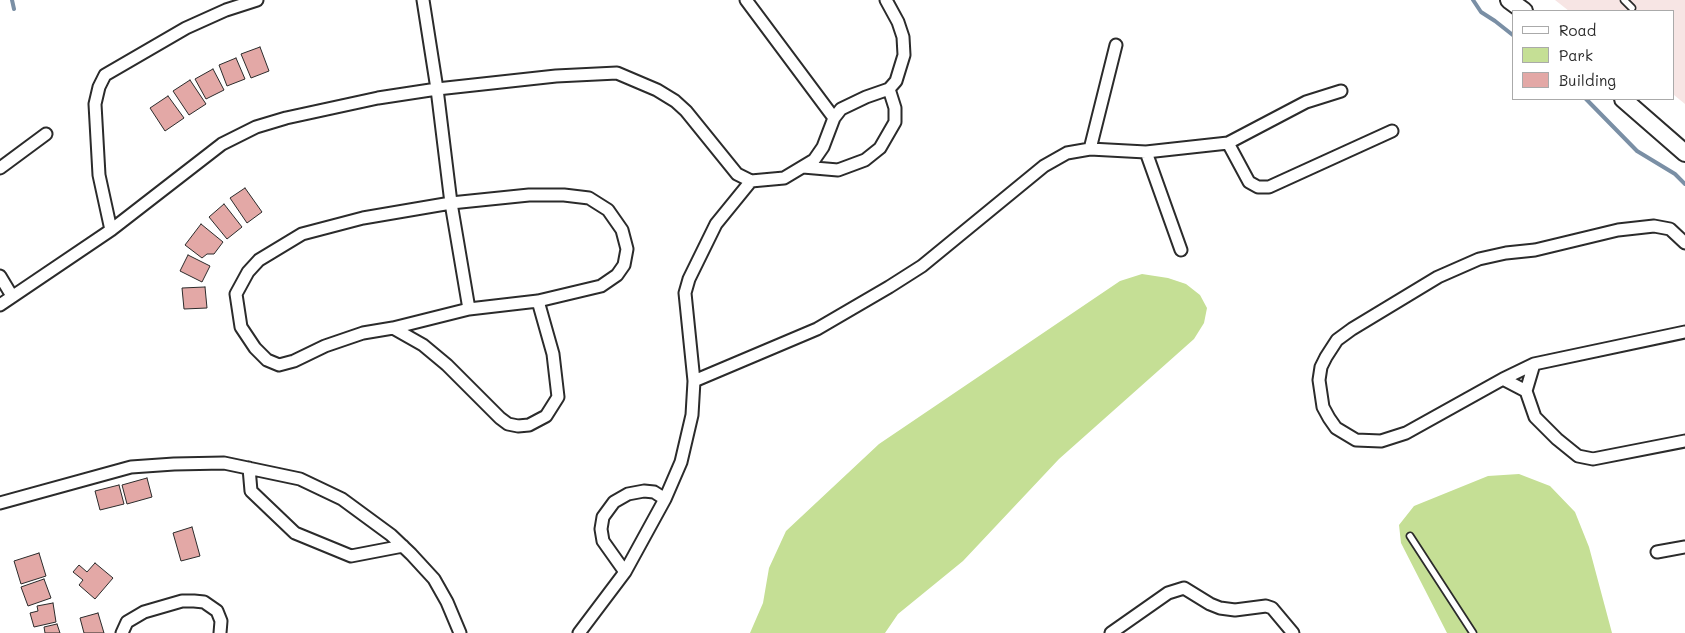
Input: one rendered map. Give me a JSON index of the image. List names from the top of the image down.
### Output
{
  "legend": ["Road", "Park", "Building"]
}
